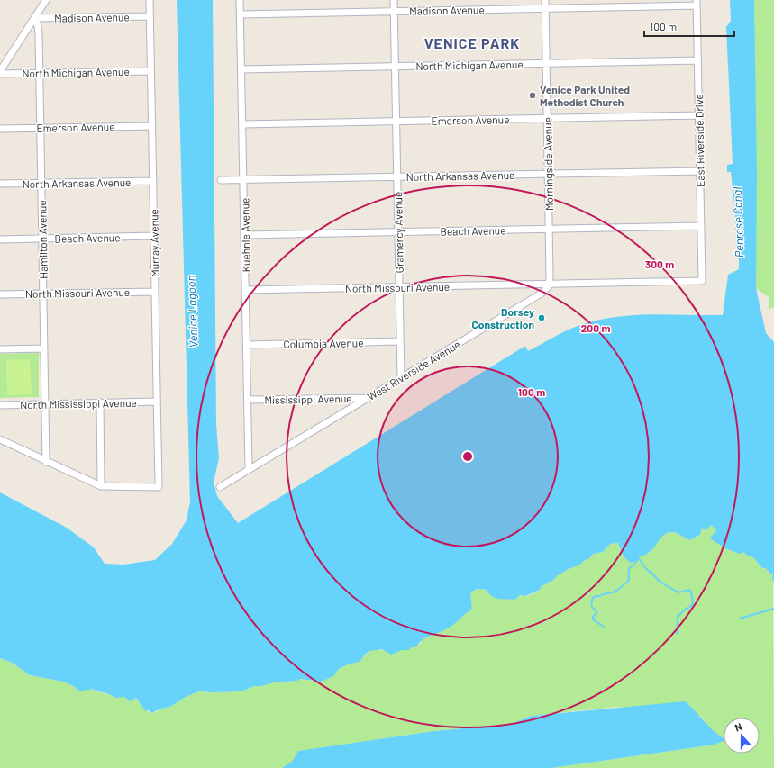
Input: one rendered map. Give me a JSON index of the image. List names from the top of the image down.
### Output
{
  "streets": {
    "street": [
      "Madison Avenue",
      "North Michigan Avenue",
      "Emerson Avenue",
      "East Riverside Drive",
      "Morningside Avenue",
      "North Arkansas Avenue",
      "Beach Avenue",
      "Gramercy Avenue",
      "Kuehnle Avenue",
      "Hamilton Avenue",
      "Murray Avenue",
      "North Missouri Avenue",
      "Columbia Avenue",
      "West Riverside Avenue",
      "Mississippi Avenue",
      "North Mississippi Avenue"
    ]
  },
  "crossings": [
    ["Madison Avenue", "East Riverside Drive"],
    ["Madison Avenue", "Morningside Avenue"],
    ["Madison Avenue", "Gramercy Avenue"],
    ["Madison Avenue", "Kuehnle Avenue"],
    ["Madison Avenue", "Hamilton Avenue"],
    ["Madison Avenue", "Murray Avenue"],
    ["North Michigan Avenue", "East Riverside Drive"],
    ["North Michigan Avenue", "Morningside Avenue"],
    ["North Michigan Avenue", "Gramercy Avenue"],
    ["North Michigan Avenue", "Kuehnle Avenue"],
    ["North Michigan Avenue", "Hamilton Avenue"],
    ["North Michigan Avenue", "Murray Avenue"],
    ["Emerson Avenue", "East Riverside Drive"],
    ["Emerson Avenue", "Morningside Avenue"],
    ["Emerson Avenue", "Gramercy Avenue"],
    ["Emerson Avenue", "Kuehnle Avenue"],
    ["Emerson Avenue", "Hamilton Avenue"],
    ["Emerson Avenue", "Murray Avenue"],
    ["East Riverside Drive", "Morningside Avenue"],
    ["East Riverside Drive", "North Arkansas Avenue"],
    ["East Riverside Drive", "Beach Avenue"],
    ["East Riverside Drive", "North Missouri Avenue"],
    ["East Riverside Drive", "West Riverside Avenue"],
    ["Morningside Avenue", "North Arkansas Avenue"],
    ["Morningside Avenue", "Beach Avenue"],
    ["Morningside Avenue", "North Missouri Avenue"],
    ["Morningside Avenue", "West Riverside Avenue"],
    ["North Arkansas Avenue", "Gramercy Avenue"],
    ["North Arkansas Avenue", "Kuehnle Avenue"],
    ["North Arkansas Avenue", "Hamilton Avenue"],
    ["North Arkansas Avenue", "Murray Avenue"],
    ["Beach Avenue", "Gramercy Avenue"],
    ["Beach Avenue", "Kuehnle Avenue"],
    ["Beach Avenue", "Hamilton Avenue"],
    ["Beach Avenue", "Murray Avenue"],
    ["Gramercy Avenue", "North Missouri Avenue"],
    ["Gramercy Avenue", "Columbia Avenue"],
    ["Gramercy Avenue", "West Riverside Avenue"],
    ["Kuehnle Avenue", "North Missouri Avenue"],
    ["Kuehnle Avenue", "Columbia Avenue"],
    ["Kuehnle Avenue", "West Riverside Avenue"],
    ["Kuehnle Avenue", "Mississippi Avenue"],
    ["Hamilton Avenue", "North Missouri Avenue"],
    ["Hamilton Avenue", "North Mississippi Avenue"],
    ["Murray Avenue", "North Missouri Avenue"],
    ["Murray Avenue", "North Mississippi Avenue"],
    ["North Missouri Avenue", "West Riverside Avenue"],
    ["West Riverside Avenue", "Mississippi Avenue"]
  ],
  "districts": ["VENICE PARK"],
  "water": ["Penrose Canal", "Venice Lagoon"],
  "places": ["Venice Park United Methodist Church", "Dorsey Construction"],
  "scale_bar": "100 m",
  "north": "top",
  "rings": ["300 m", "200 m", "100 m"]
}
